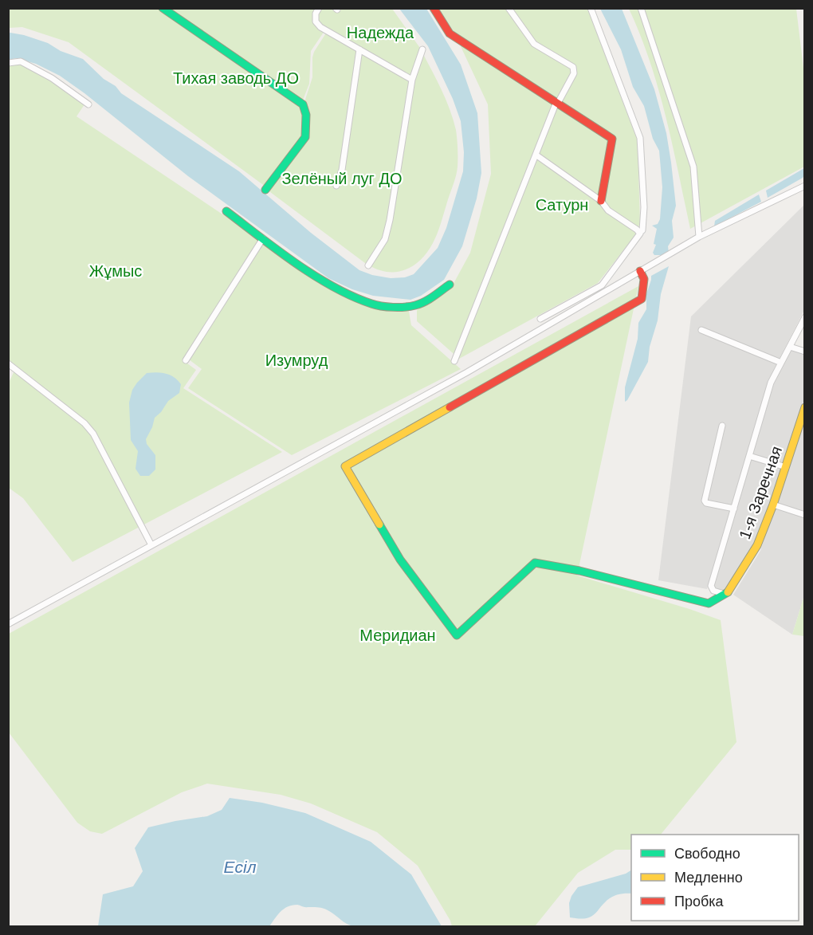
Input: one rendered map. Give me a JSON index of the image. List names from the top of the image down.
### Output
{
  "streets": {
    "street": ["1-я Заречная"]
  },
  "water": ["Есіл"],
  "parks": [
    "Надежда",
    "Тихая заводь ДО",
    "Зелёный луг ДО",
    "Сатурн",
    "Жұмыс",
    "Изумруд",
    "Меридиан"
  ],
  "legend": ["Свободно", "Медленно", "Пробка"]
}
